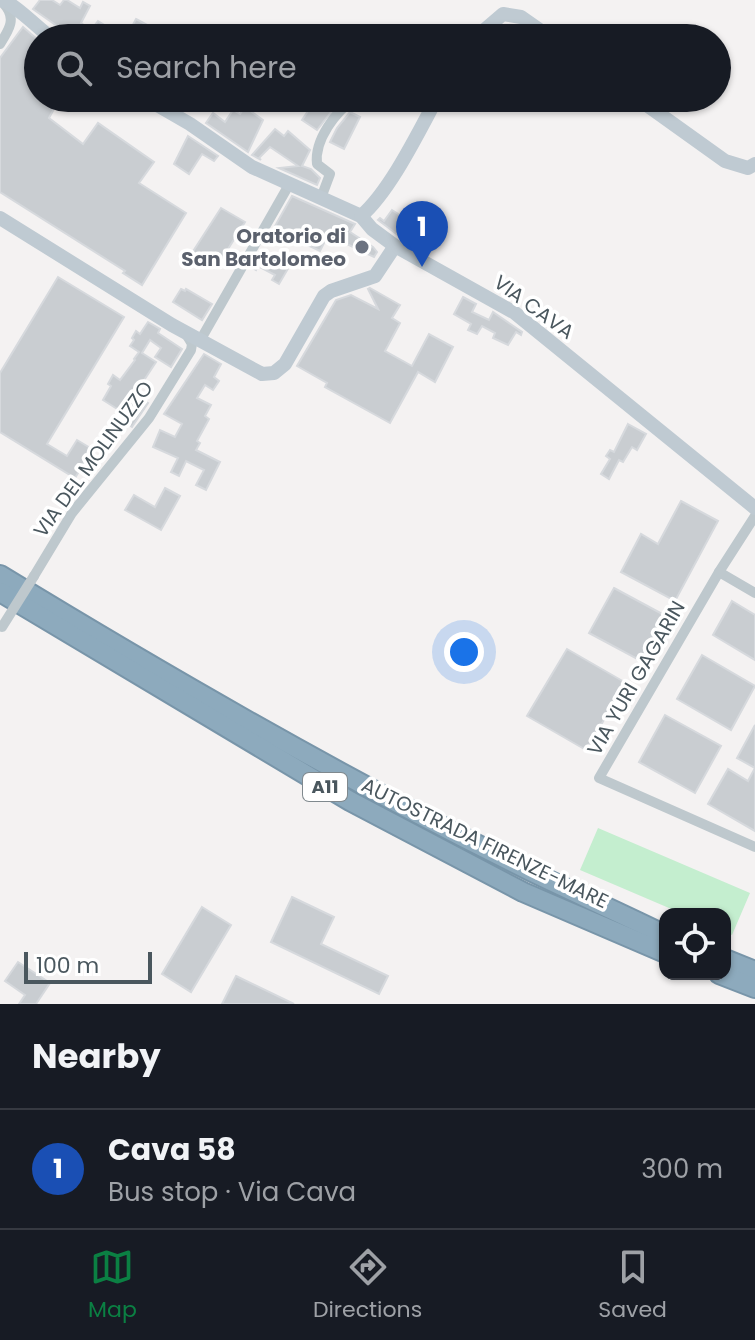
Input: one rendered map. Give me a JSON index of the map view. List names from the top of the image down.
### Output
{
  "streets": {
    "highway": ["A11", "AUTOSTRADA FIRENZE-MARE"],
    "street": ["VIA CAVA", "VIA DEL MOLINUZZO", "VIA YURI GAGARIN"]
  },
  "crossings": [
    ["VIA CAVA", "VIA DEL MOLINUZZO"]
  ],
  "places": ["Oratorio di San Bartolomeo"],
  "scale_bar": "100 m",
  "page": {
    "search": "Search here",
    "pins": "1",
    "scale": "100 m",
    "heading": "Nearby",
    "list": [
      {
        "mark": "1",
        "name": "Cava 58",
        "note": "Bus stop · Via Cava",
        "value": "300 m"
      }
    ],
    "nav": ["Map", "Directions", "Saved"]
  }
}
